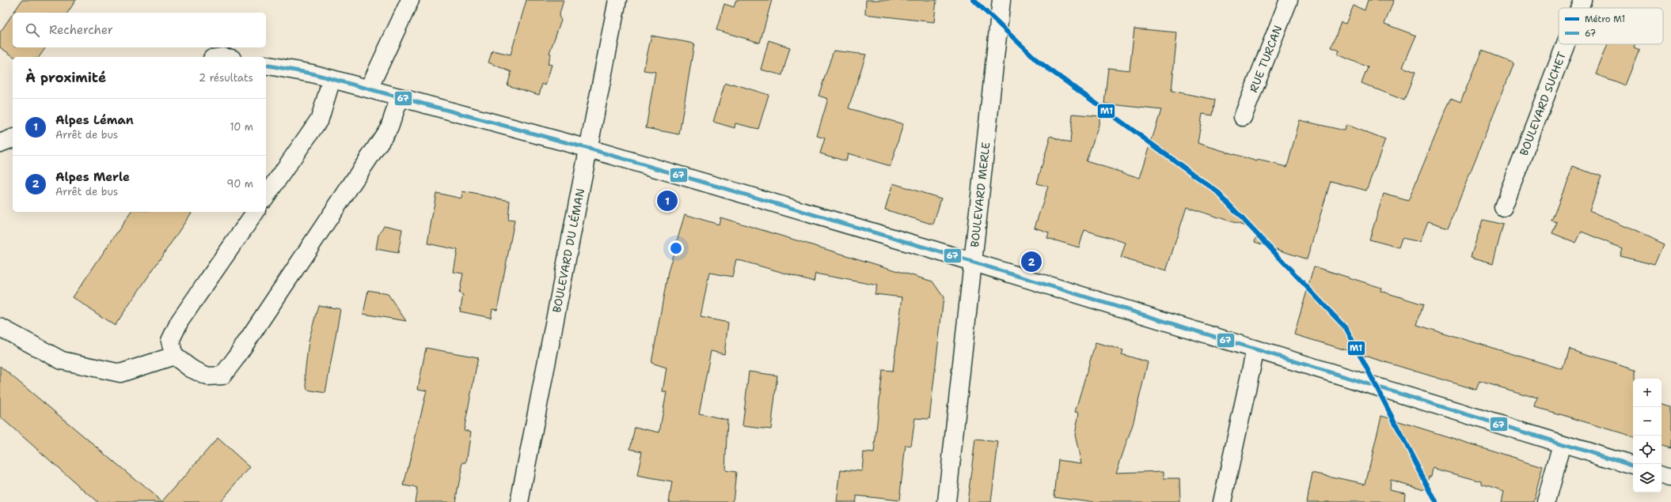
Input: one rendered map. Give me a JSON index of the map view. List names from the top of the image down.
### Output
{
  "streets": {
    "street": [
      "RUE TURCAN",
      "BOULEVARD SUCHET",
      "BOULEVARD MERLE",
      "BOULEVARD DU LÉMAN"
    ]
  },
  "lines": ["metro line M1", "transit line 67"],
  "legend": ["Métro M1", "67"],
  "page": {
    "search": "Rechercher",
    "heading": ["À proximité", "2 résultats"],
    "list": [
      {
        "mark": "1",
        "name": "Alpes Léman",
        "note": "Arrêt de bus",
        "value": "10 m"
      },
      {
        "mark": "2",
        "name": "Alpes Merle",
        "note": "Arrêt de bus",
        "value": "90 m"
      }
    ],
    "pins": ["1", "2"],
    "map_buttons": ["+", "−"]
  }
}
